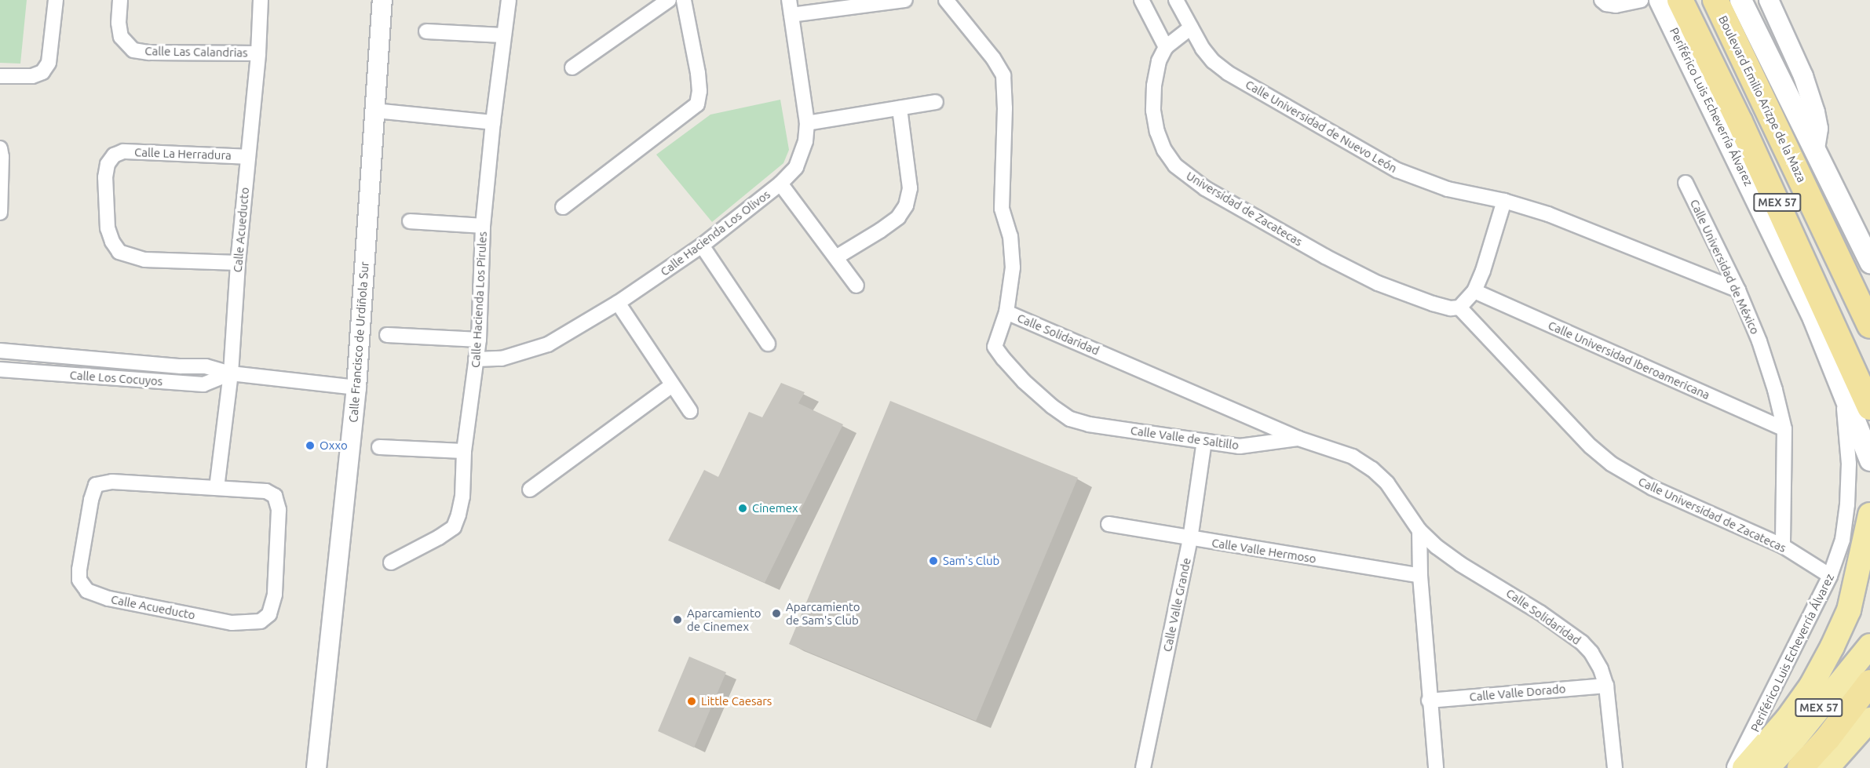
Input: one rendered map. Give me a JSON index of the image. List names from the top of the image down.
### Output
{
  "streets": {
    "highway": ["Boulevard Emilio Arizpe de la Maza", "MEX 57"],
    "main road": ["Periférico Luis Echeverría Álvarez"],
    "street": [
      "Calle Las Calandrias",
      "Calle Universidad de Nuevo León",
      "Calle La Herradura",
      "Universidad de Zacatecas",
      "Calle Acueducto",
      "Calle Hacienda Los Olivos",
      "Calle Universidad de México",
      "Calle Hacienda Los Pirules",
      "Calle Solidaridad",
      "Calle Francisco de Urdiñola Sur",
      "Calle Universidad Iberoamericana",
      "Calle Los Cocuyos",
      "Calle Valle de Saltillo",
      "Calle Universidad de Zacatecas",
      "Calle Valle Hermoso",
      "Calle Valle Grande",
      "Calle Valle Dorado"
    ]
  },
  "crossings": [
    ["Calle Las Calandrias", "Calle Acueducto"],
    ["Periférico Luis Echeverría Álvarez", "Calle Universidad de Zacatecas"],
    ["Calle Universidad de Nuevo León", "Calle Universidad de México"],
    ["Calle La Herradura", "Calle Acueducto"],
    ["Universidad de Zacatecas", "Calle Universidad de Zacatecas"],
    ["Calle Acueducto", "Calle Los Cocuyos"],
    ["Calle Hacienda Los Olivos", "Calle Hacienda Los Pirules"],
    ["Calle Universidad de México", "Calle Universidad Iberoamericana"],
    ["Calle Universidad de México", "Calle Universidad de Zacatecas"],
    ["Calle Solidaridad", "Calle Valle de Saltillo"],
    ["Calle Solidaridad", "Calle Valle Dorado"],
    ["Calle Francisco de Urdiñola Sur", "Calle Los Cocuyos"],
    ["Calle Valle de Saltillo", "Calle Valle Grande"],
    ["Calle Valle Hermoso", "Calle Valle Grande"]
  ],
  "places": [
    "Oxxo",
    "Cinemex",
    "Sam's Club",
    "Aparcamiento de Sam's Club",
    "Aparcamiento de Cinemex",
    "Little Caesars"
  ]
}
